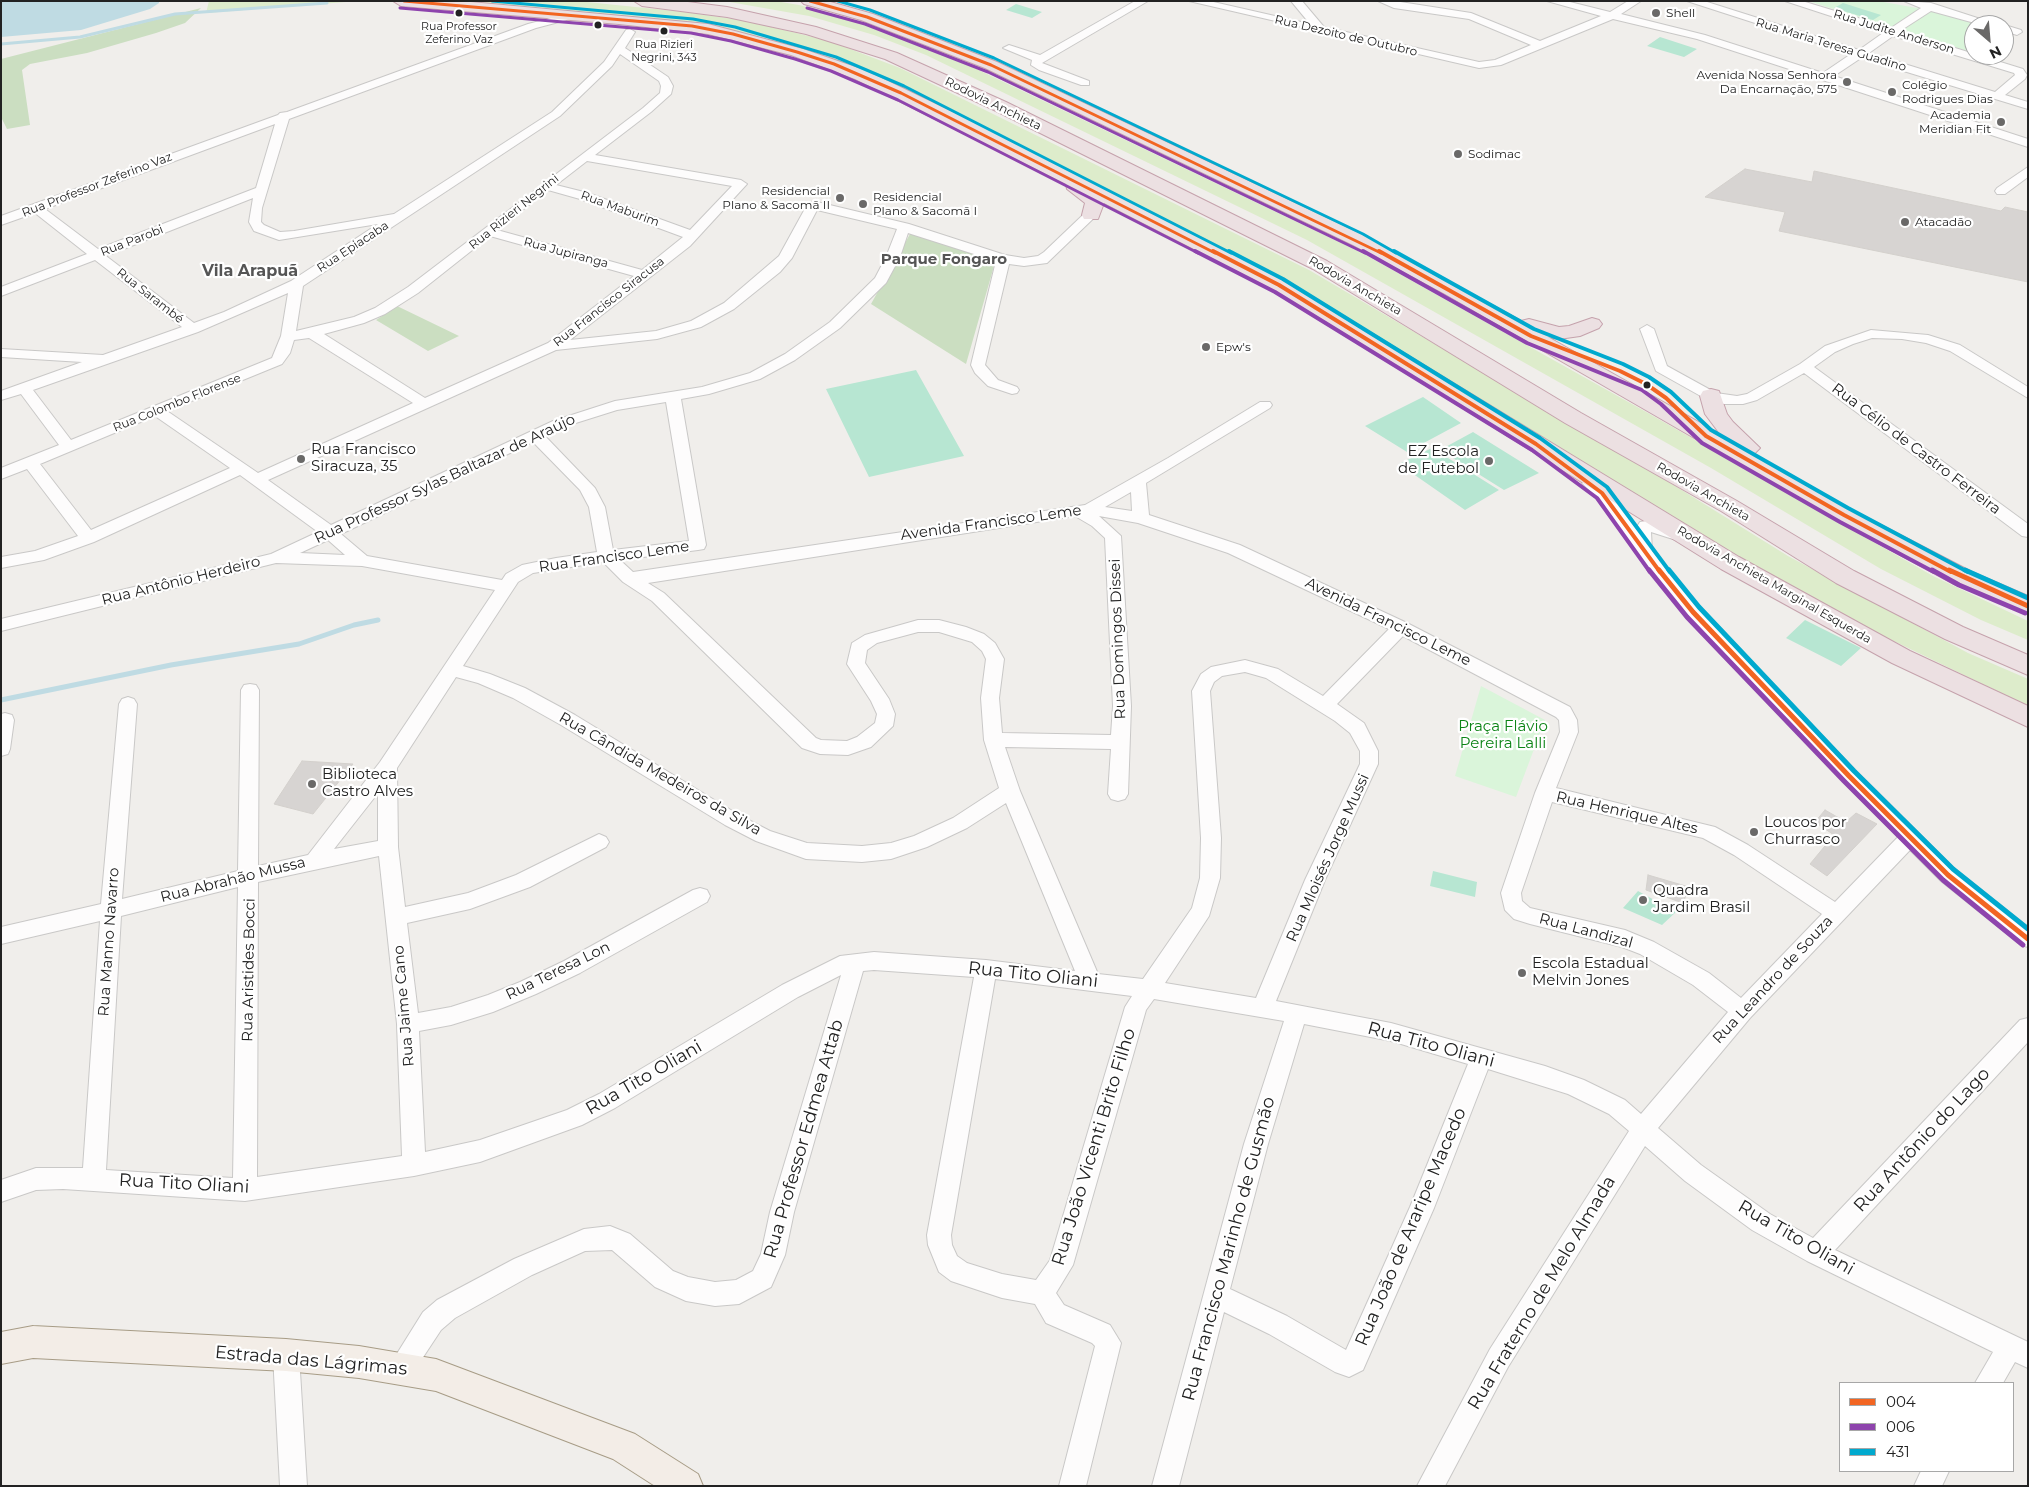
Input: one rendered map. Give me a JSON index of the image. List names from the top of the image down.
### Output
{
  "streets": {
    "highway": ["Rodovia Anchieta", "Rodovia Anchieta Marginal Esquerda"],
    "main road": ["Estrada das Lágrimas"],
    "street": [
      "Rua Judite Anderson",
      "Rua Dezoito de Outubro",
      "Rua Maria Teresa Guadino",
      "Rua Professor Zeferino Vaz",
      "Rua Maburim",
      "Rua Rizieri Negrini",
      "Rua Parobi",
      "Rua Epiacaba",
      "Rua Jupiranga",
      "Rua Sarambé",
      "Rua Francisco Siracusa",
      "Rua Colombo Florense",
      "Rua Célio de Castro Ferreira",
      "Rua Professor Sylas Baltazar de Araújo",
      "Avenida Francisco Leme",
      "Rua Francisco Leme",
      "Rua Antônio Herdeiro",
      "Rua Domingos Dissei",
      "Rua Cândida Medeiros da Silva",
      "Rua Henrique Altes",
      "Rua Mloisés Jorge Mussi",
      "Rua Abrahão Mussa",
      "Rua Landizal",
      "Rua Manno Navarro",
      "Rua Aristides Bocci",
      "Rua Teresa Lon",
      "Rua Tito Oliani",
      "Rua Leandro de Souza",
      "Rua Jaime Cano",
      "Rua Professor Edmea Attab",
      "Rua Antônio do Lago",
      "Rua João Vicenti Brito Filho",
      "Rua João de Araripe Macedo",
      "Rua Francisco Marinho de Gusmão",
      "Rua Fraterno de Melo Almada"
    ]
  },
  "crossings": [
    ["Rua Judite Anderson", "Rua Maria Teresa Guadino"],
    ["Rua Professor Zeferino Vaz", "Rua Sarambé"],
    ["Rua Professor Zeferino Vaz", "Rodovia Anchieta Marginal Esquerda"],
    ["Rua Maburim", "Rua Rizieri Negrini"],
    ["Rua Maburim", "Rua Francisco Siracusa"],
    ["Rua Rizieri Negrini", "Rua Epiacaba"],
    ["Rua Rizieri Negrini", "Rua Jupiranga"],
    ["Rua Rizieri Negrini", "Rua Francisco Siracusa"],
    ["Rua Rizieri Negrini", "Rua Colombo Florense"],
    ["Rua Parobi", "Rua Sarambé"],
    ["Rua Epiacaba", "Rua Sarambé"],
    ["Rua Epiacaba", "Rua Colombo Florense"],
    ["Rua Jupiranga", "Rua Francisco Siracusa"],
    ["Rua Professor Sylas Baltazar de Araújo", "Rua Francisco Leme"],
    ["Rua Professor Sylas Baltazar de Araújo", "Rua Antônio Herdeiro"],
    ["Avenida Francisco Leme", "Rua Henrique Altes"],
    ["Rua Francisco Leme", "Rua Abrahão Mussa"],
    ["Rua Cândida Medeiros da Silva", "Rua Abrahão Mussa"],
    ["Rua Henrique Altes", "Rua Leandro de Souza"],
    ["Rua Mloisés Jorge Mussi", "Rua Tito Oliani"],
    ["Rua Mloisés Jorge Mussi", "Rua João Vicenti Brito Filho"],
    ["Rua Abrahão Mussa", "Rua Manno Navarro"],
    ["Rua Abrahão Mussa", "Rua Aristides Bocci"],
    ["Rua Abrahão Mussa", "Rua Jaime Cano"],
    ["Rua Landizal", "Rua Leandro de Souza"],
    ["Rua Manno Navarro", "Rua Tito Oliani"],
    ["Rua Aristides Bocci", "Rua Tito Oliani"],
    ["Rua Teresa Lon", "Rua Jaime Cano"],
    ["Rua Tito Oliani", "Rua Leandro de Souza"],
    ["Rua Tito Oliani", "Rua Jaime Cano"],
    ["Rua Tito Oliani", "Rua Professor Edmea Attab"],
    ["Rua Tito Oliani", "Rua Antônio do Lago"],
    ["Rua Tito Oliani", "Rua João Vicenti Brito Filho"],
    ["Rua Tito Oliani", "Rua João de Araripe Macedo"],
    ["Rua Tito Oliani", "Rua Francisco Marinho de Gusmão"],
    ["Rua Tito Oliani", "Rua Fraterno de Melo Almada"],
    ["Rua Leandro de Souza", "Rua Fraterno de Melo Almada"],
    ["Rua Professor Edmea Attab", "Estrada das Lágrimas"],
    ["Rua João de Araripe Macedo", "Rua Francisco Marinho de Gusmão"]
  ],
  "districts": ["Parque Fongaro", "Vila Arapuã"],
  "parks": ["Praça Flávio Pereira Lalli"],
  "places": [
    "Rua Professor Zeferino Vaz",
    "Shell",
    "Rua Rizieri Negrini, 343",
    "Avenida Nossa Senhora Da Encarnação, 575",
    "Colégio Rodrigues Dias",
    "Academia Meridian Fit",
    "Sodimac",
    "Residencial Plano & Sacomã II",
    "Residencial Plano & Sacomã I",
    "Atacadão",
    "Epw's",
    "Rua Francisco Siracuza, 35",
    "EZ Escola de Futebol",
    "Biblioteca Castro Alves",
    "Loucos por Churrasco",
    "Quadra Jardim Brasil",
    "Escola Estadual Melvin Jones"
  ],
  "lines": ["transit line 004", "transit line 431", "transit line 006"],
  "legend": ["004", "006", "431"],
  "north": "bottom right"
}
